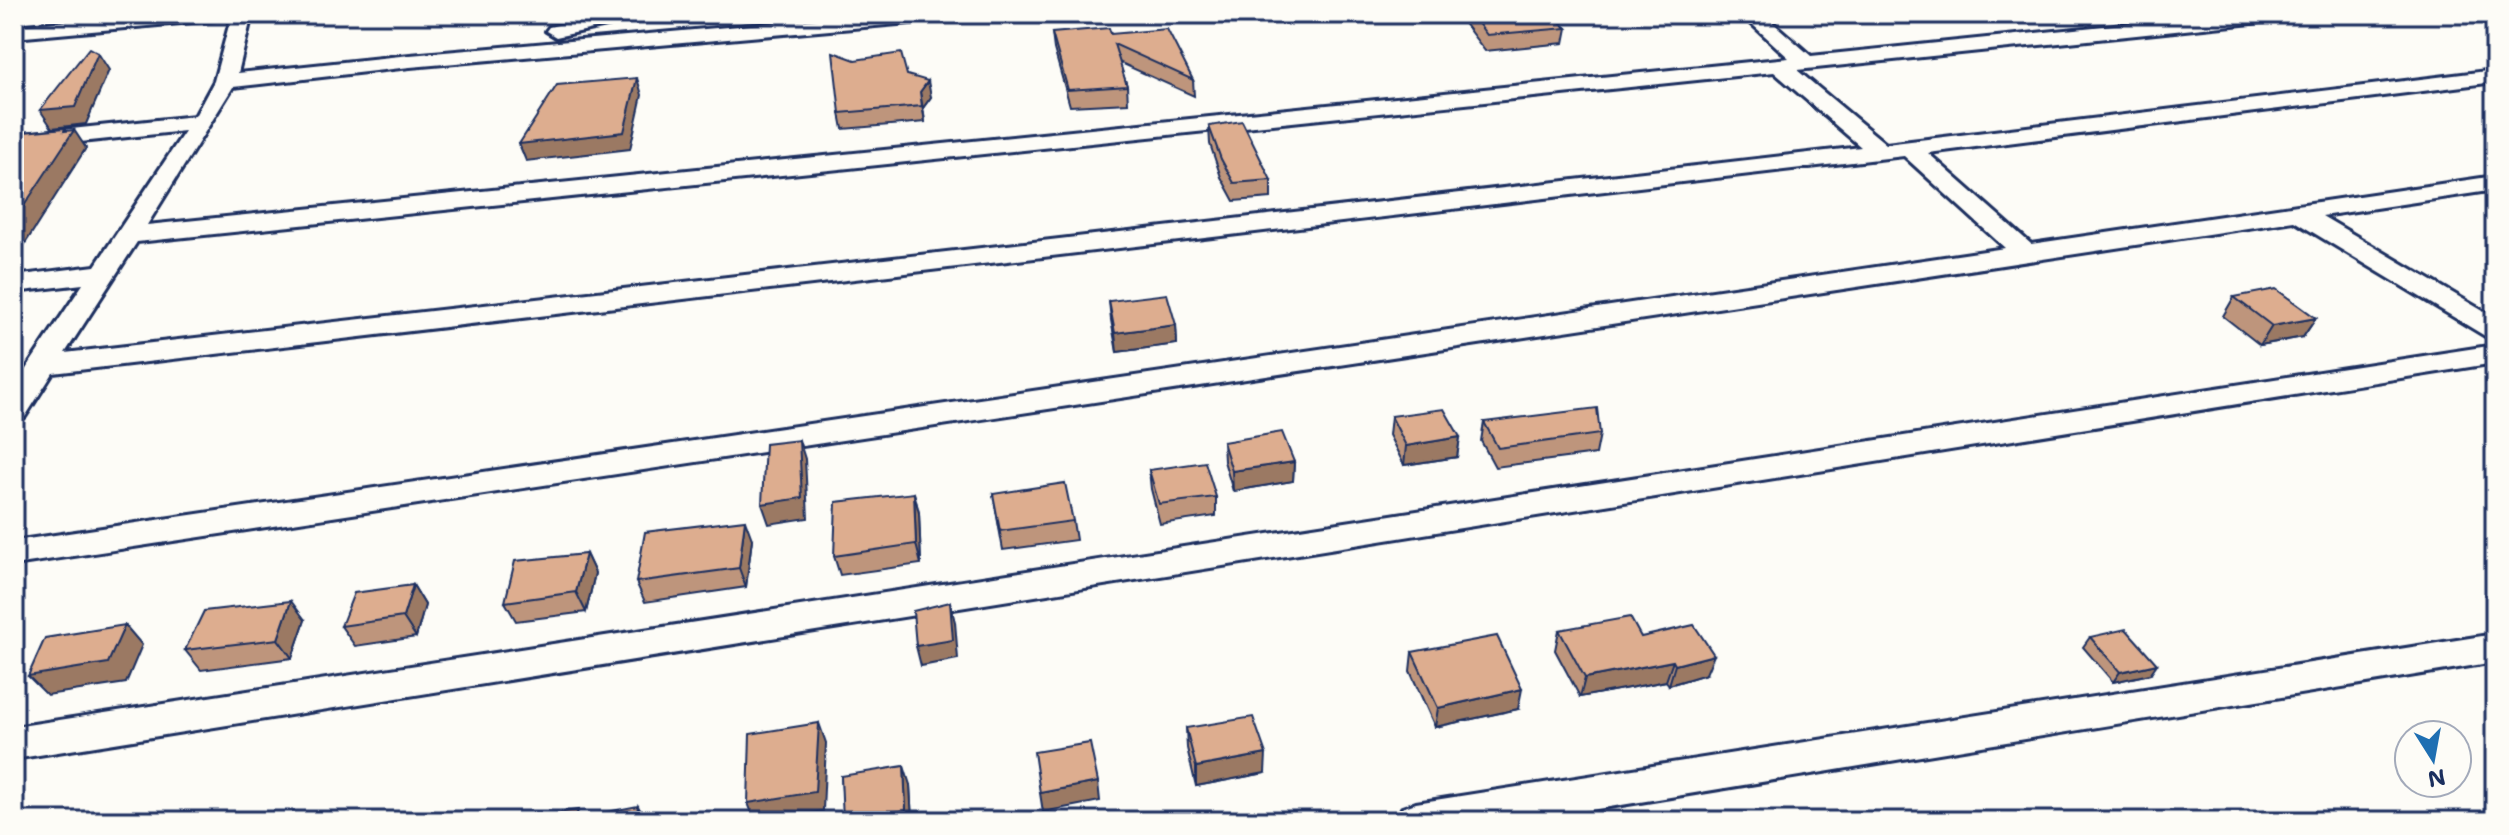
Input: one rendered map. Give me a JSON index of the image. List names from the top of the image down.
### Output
{
  "north": "bottom"
}
